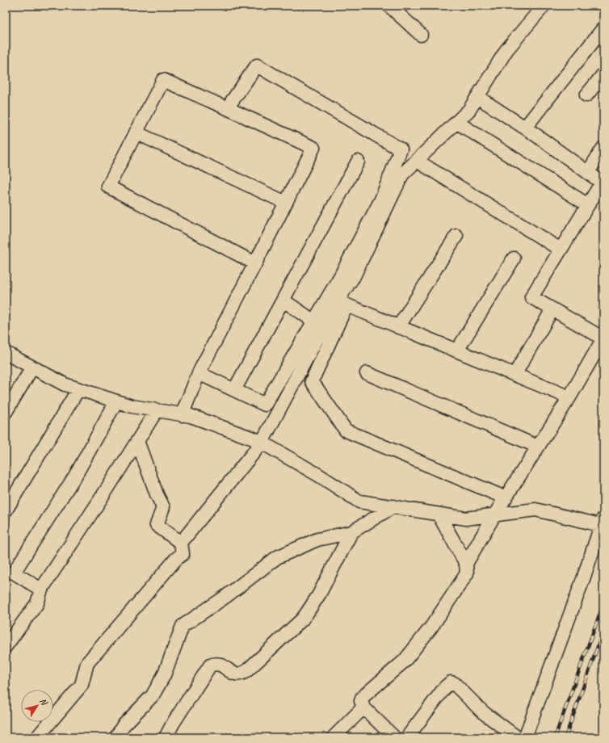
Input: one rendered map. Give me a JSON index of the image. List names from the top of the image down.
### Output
{
  "north": "top right"
}
